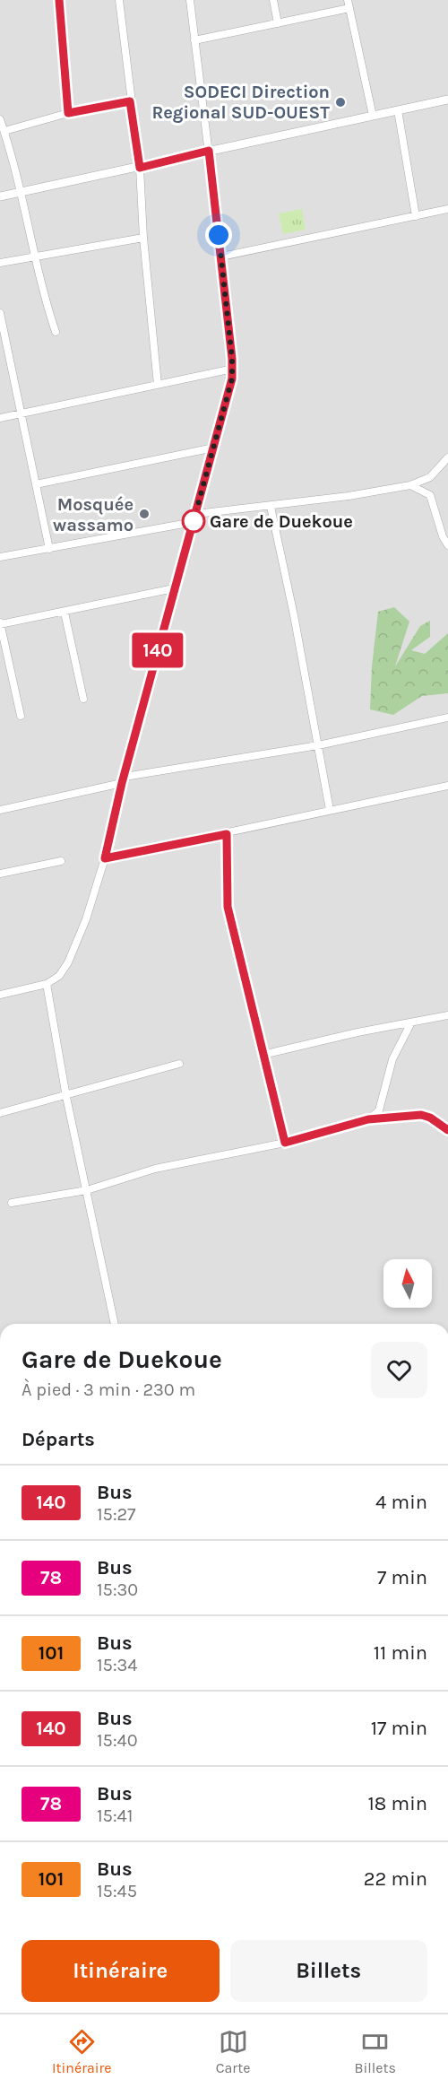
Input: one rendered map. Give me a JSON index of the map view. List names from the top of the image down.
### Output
{
  "places": ["SODECI Direction Regional SUD-OUEST", "Mosquée wassamo", "Gare de Duekoue"],
  "lines": ["bus line 140"],
  "north": "top",
  "page": {
    "on_map": "140",
    "heading": [
      ["Gare de Duekoue", "À pied · 3 min · 230 m"],
      "Départs"
    ],
    "list": [
      {
        "mark": "140",
        "name": "Bus",
        "note": "15:27",
        "value": "4 min"
      },
      {
        "mark": "78",
        "name": "Bus",
        "note": "15:30",
        "value": "7 min"
      },
      {
        "mark": "101",
        "name": "Bus",
        "note": "15:34",
        "value": "11 min"
      },
      {
        "mark": "140",
        "name": "Bus",
        "note": "15:40",
        "value": "17 min"
      },
      {
        "mark": "78",
        "name": "Bus",
        "note": "15:41",
        "value": "18 min"
      },
      {
        "mark": "101",
        "name": "Bus",
        "note": "15:45",
        "value": "22 min"
      }
    ],
    "buttons": ["Itinéraire", "Billets"],
    "tabs": ["Itinéraire", "Carte", "Billets"]
  }
}
